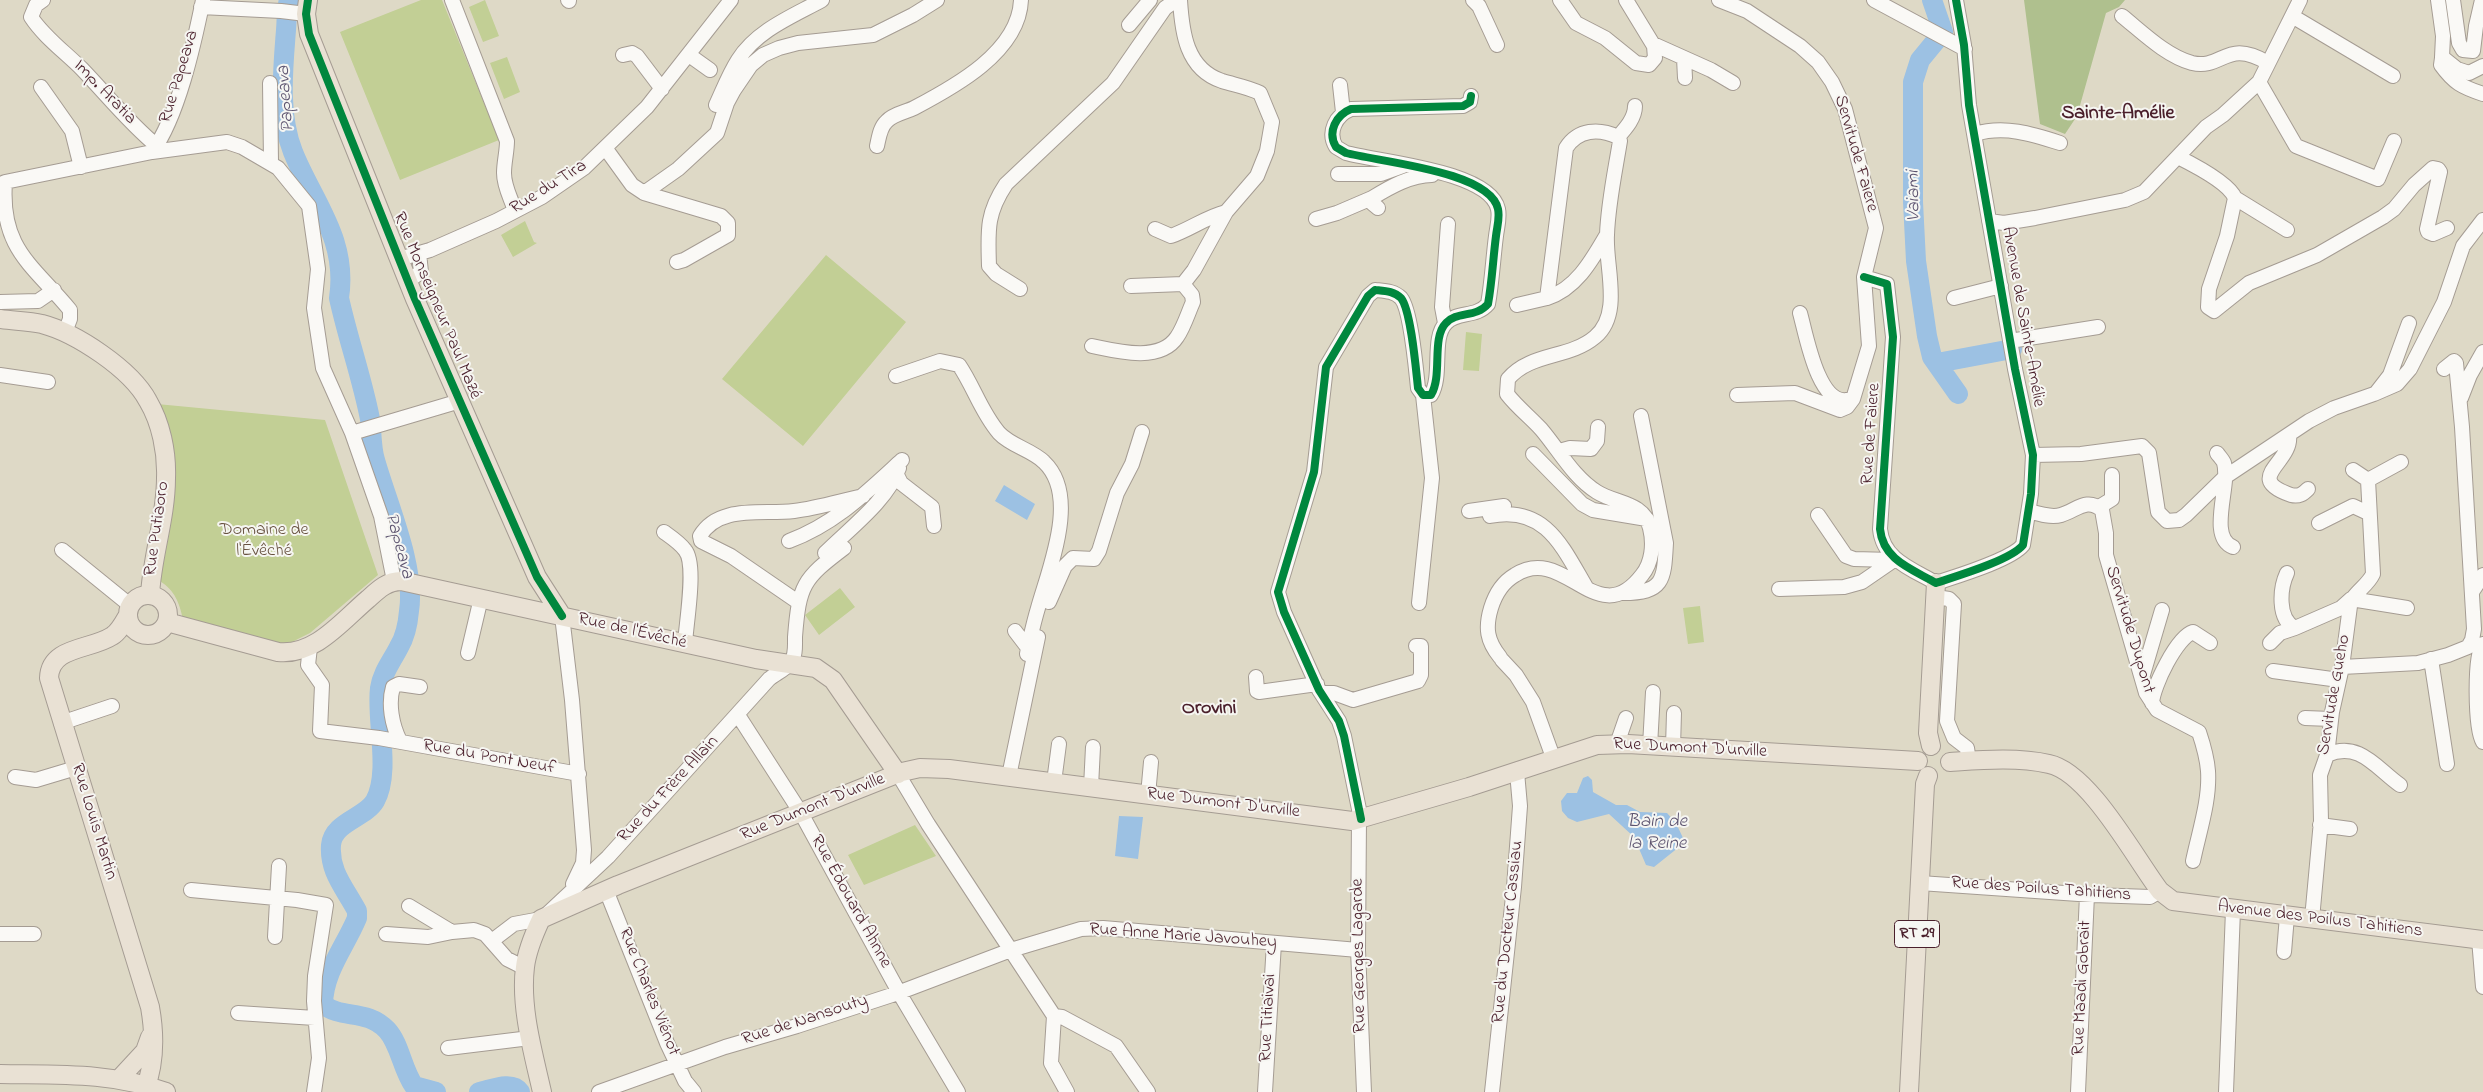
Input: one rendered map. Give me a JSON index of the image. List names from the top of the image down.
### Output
{
  "streets": {
    "main road": [
      "Rue Monseigneur Paul Mazé",
      "Rue Putiaoro",
      "Rue de l'Évêché",
      "Rue Dumont D'urville",
      "Rue Louis Martin",
      "Avenue des Poilus Tahitiens",
      "RT 29"
    ],
    "street": [
      "Rue Papeava",
      "Imp. Aratia",
      "Servitude Faiere",
      "Rue du Tira",
      "Avenue de Sainte-Amélie",
      "Rue de Faiere",
      "Servitude Dupont",
      "Servitude Gueho",
      "Rue du Pont Neuf",
      "Rue du Frère Allain",
      "Rue des Poilus Tahitiens",
      "Rue Édouard Ahnne",
      "Rue du Docteur Cassiau",
      "Rue Anne Marie Javouhey",
      "Rue Georges Lagarde",
      "Rue Maadi Gobrait",
      "Rue Charles Viénot",
      "Rue Titiaivai",
      "Rue de Nansouty"
    ]
  },
  "crossings": [
    ["Rue Papeava", "Imp. Aratia"],
    ["Servitude Faiere", "Rue de Faiere"],
    ["Rue du Tira", "Rue Monseigneur Paul Mazé"],
    ["Rue Monseigneur Paul Mazé", "Rue de l'Évêché"],
    ["Rue Putiaoro", "Rue Louis Martin"],
    ["Rue de l'Évêché", "Rue Dumont D'urville"],
    ["Rue de l'Évêché", "Rue du Frère Allain"],
    ["Servitude Gueho", "Avenue des Poilus Tahitiens"],
    ["Rue Dumont D'urville", "Rue du Frère Allain"],
    ["Rue Dumont D'urville", "Rue Édouard Ahnne"],
    ["Rue Dumont D'urville", "Rue du Docteur Cassiau"],
    ["Rue Dumont D'urville", "RT 29"],
    ["Rue Dumont D'urville", "Rue Georges Lagarde"],
    ["Rue Dumont D'urville", "Rue Charles Viénot"],
    ["Rue du Frère Allain", "Rue Édouard Ahnne"],
    ["Rue des Poilus Tahitiens", "Avenue des Poilus Tahitiens"],
    ["Rue des Poilus Tahitiens", "RT 29"],
    ["Rue des Poilus Tahitiens", "Rue Maadi Gobrait"],
    ["Rue Édouard Ahnne", "Rue de Nansouty"],
    ["Rue Anne Marie Javouhey", "Rue Georges Lagarde"],
    ["Rue Anne Marie Javouhey", "Rue Titiaivai"],
    ["Rue Anne Marie Javouhey", "Rue de Nansouty"],
    ["Rue Charles Viénot", "Rue de Nansouty"]
  ],
  "districts": ["Sainte-Amélie", "Orovini"],
  "water": ["Papeava", "Vaiami", "Bain de la Reine"],
  "parks": ["Domaine de l'Évêché"]
}
